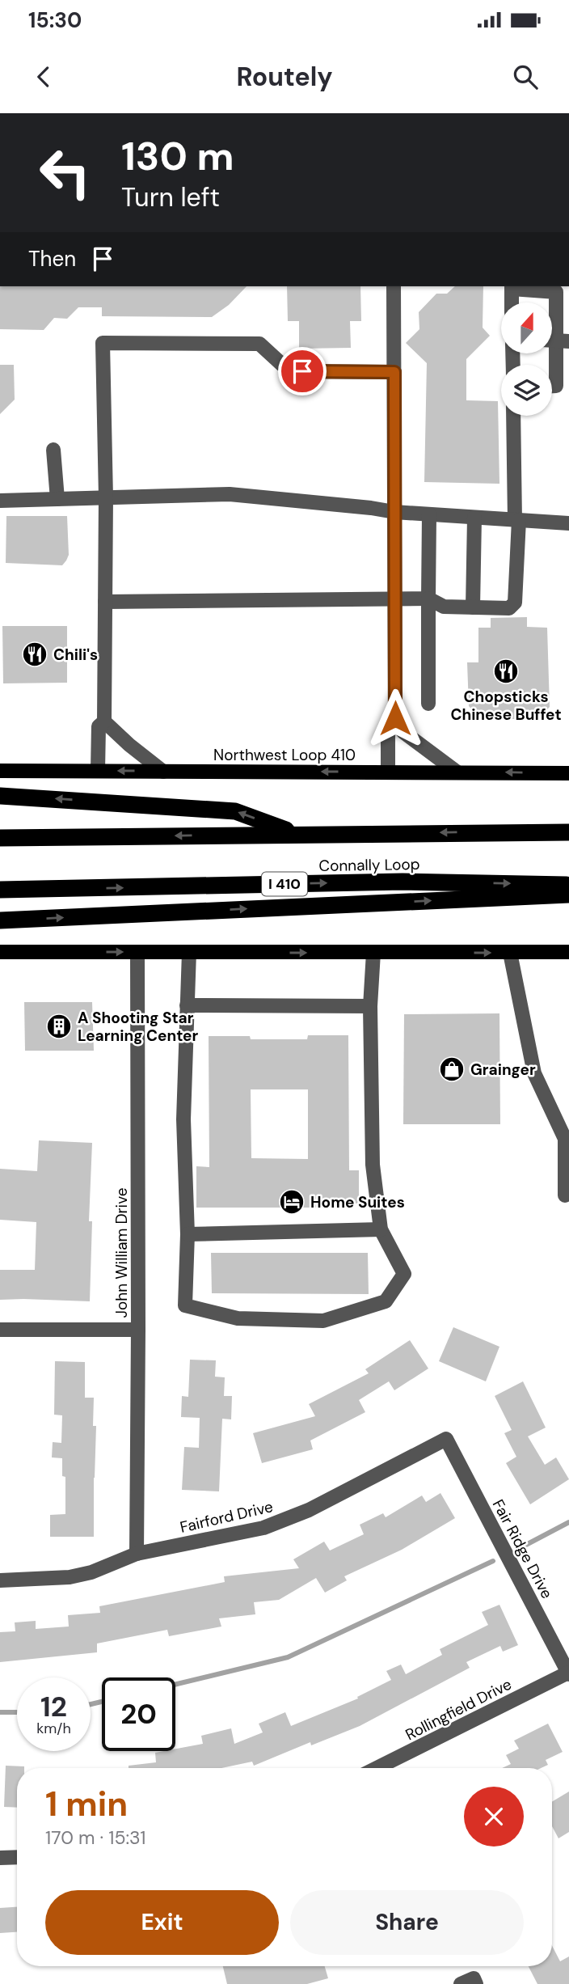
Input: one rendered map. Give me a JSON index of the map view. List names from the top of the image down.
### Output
{
  "streets": {
    "highway": ["Connally Loop", "I 410"],
    "main road": ["Northwest Loop 410"],
    "street": [
      "John William Drive",
      "Fairford Drive",
      "Fair Ridge Drive",
      "Rollingfield Drive"
    ]
  },
  "crossings": [
    ["John William Drive", "Fairford Drive"],
    ["Fairford Drive", "Fair Ridge Drive"],
    ["Fair Ridge Drive", "Rollingfield Drive"]
  ],
  "one_way": ["Northwest Loop 410"],
  "places": {
    "restaurant": ["Chili's", "Chopsticks Chinese Buffet"],
    "building": ["A Shooting Star Learning Center"],
    "shop": ["Grainger"],
    "hotel": ["Home Suites"]
  },
  "north": "top",
  "page": {
    "status": "15:30",
    "header": "Routely",
    "turn": ["130 m", "Turn left"],
    "then": "Then",
    "speed": "12 km/h",
    "limit": "20",
    "heading": ["1 min", "170 m · 15:31"],
    "buttons": ["Exit", "Share"]
  }
}
